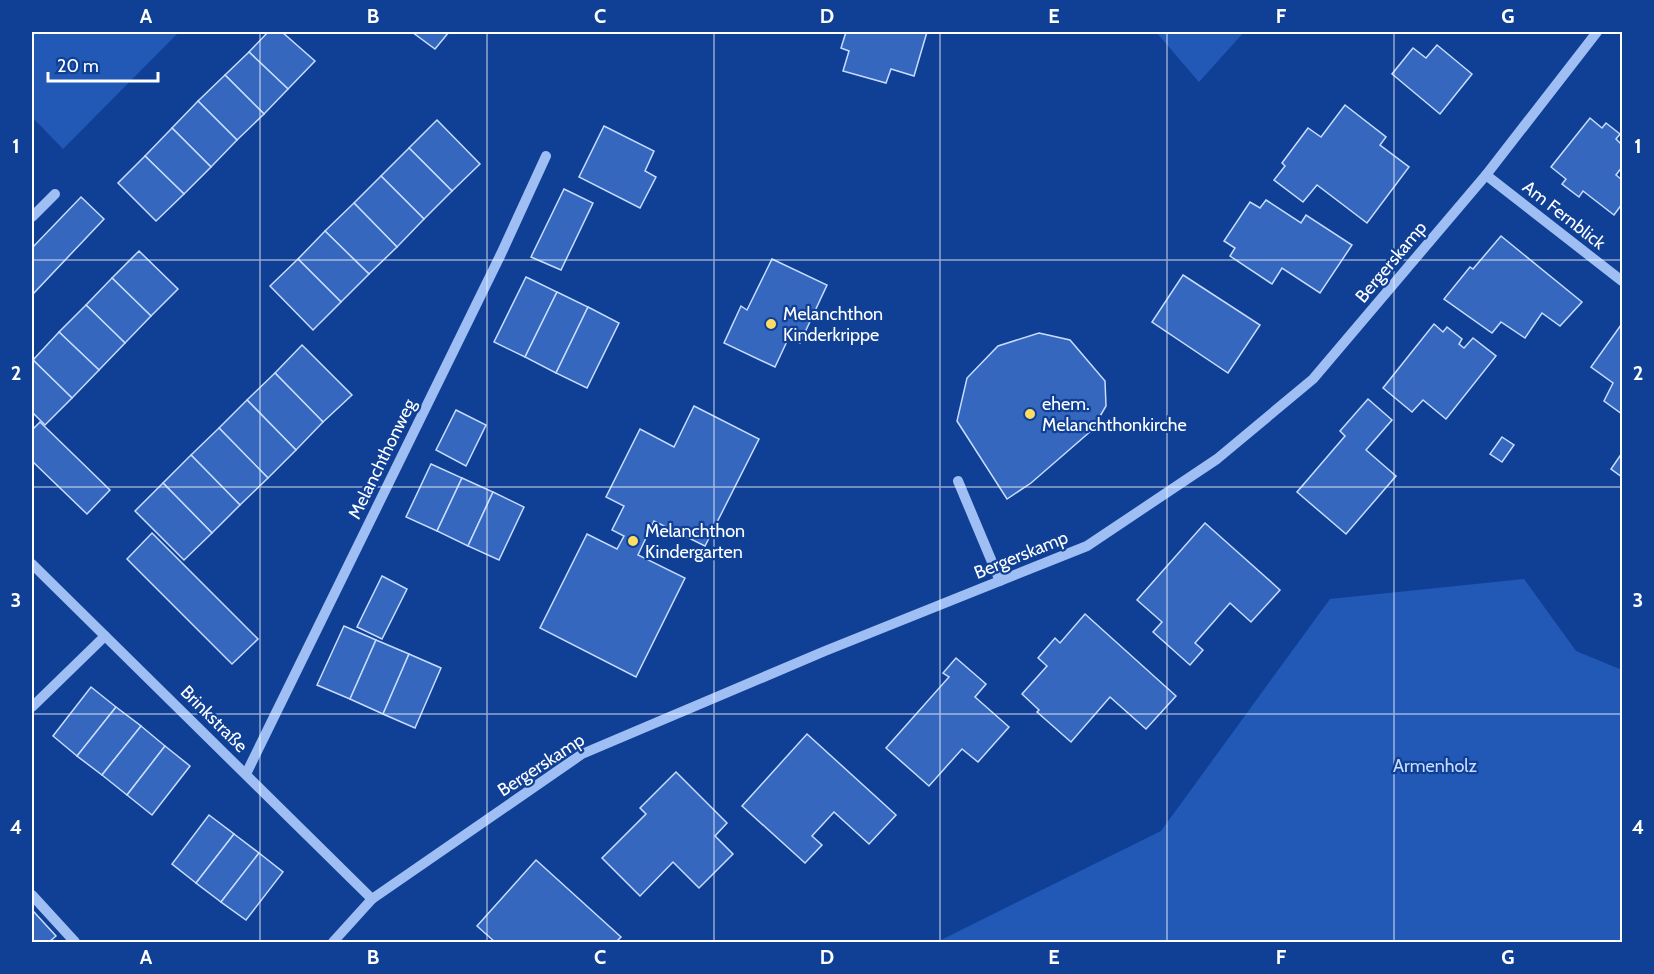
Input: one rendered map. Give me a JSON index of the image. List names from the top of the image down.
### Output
{
  "streets": {
    "street": [
      "Am Fernblick",
      "Bergerskamp",
      "Melanchthonweg",
      "Brinkstraße"
    ]
  },
  "crossings": [
    ["Am Fernblick", "Bergerskamp"],
    ["Bergerskamp", "Brinkstraße"],
    ["Melanchthonweg", "Brinkstraße"]
  ],
  "parks": ["Armenholz"],
  "places": ["Melanchthon Kinderkrippe", "ehem. Melanchthonkirche", "Melanchthon Kindergarten"],
  "scale_bar": "20 m",
  "grid": {
    "columns": [
      "A",
      "B",
      "C",
      "D",
      "E",
      "F",
      "G"
    ],
    "rows": [
      "1",
      "2",
      "3",
      "4"
    ]
  }
}
